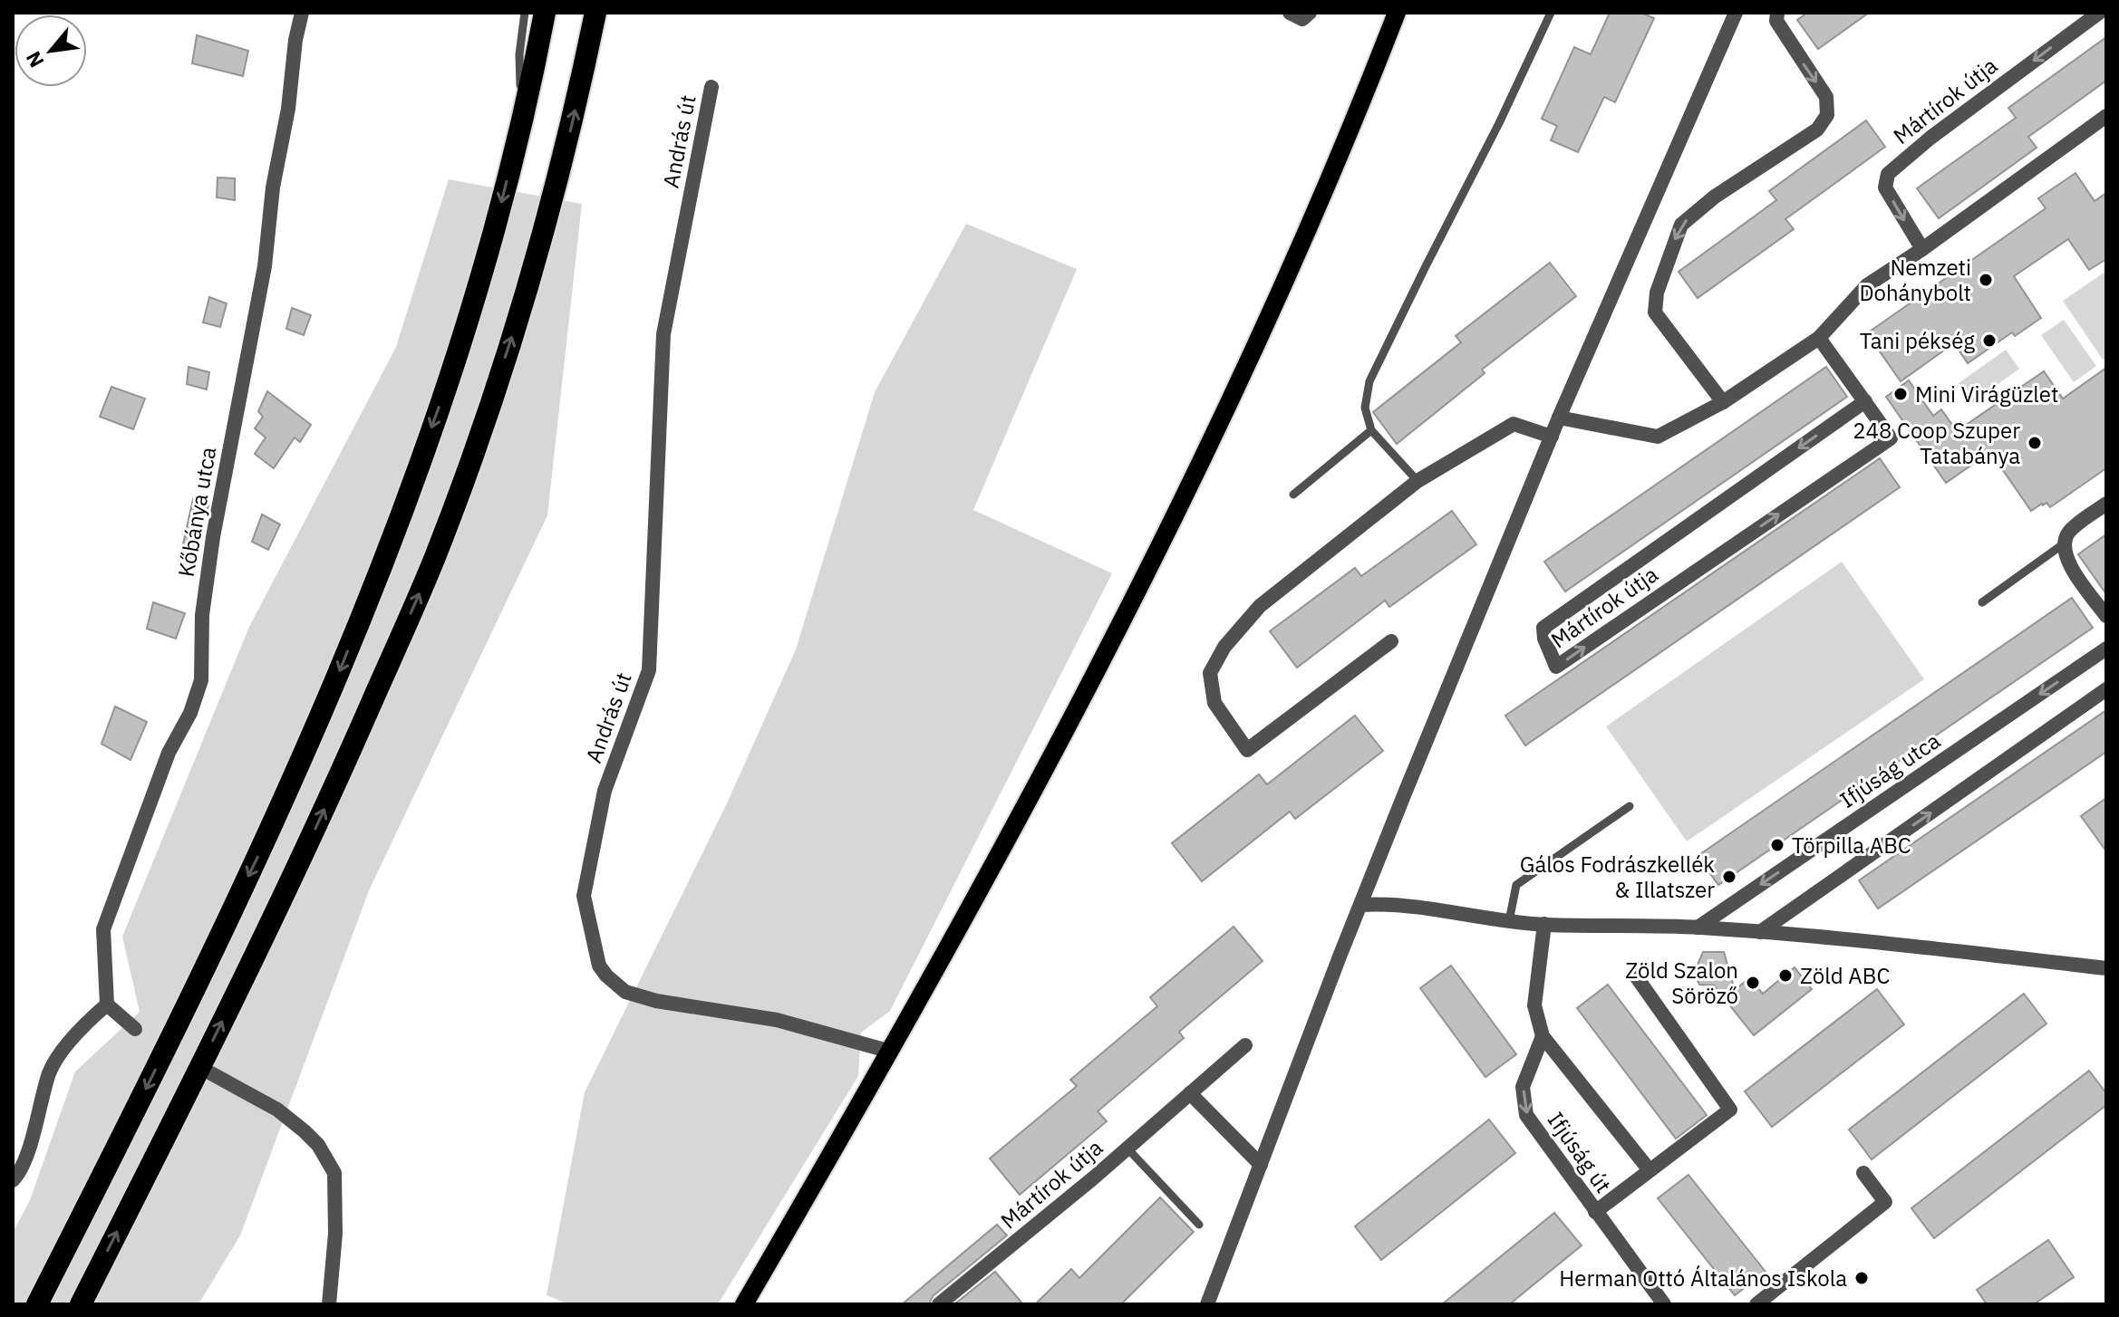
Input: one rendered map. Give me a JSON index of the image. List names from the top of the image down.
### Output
{
  "streets": {
    "street": [
      "Mártírok útja",
      "András út",
      "Kőbánya utca",
      "Ifjúság utca",
      "Ifjúság út"
    ]
  },
  "places": [
    "Nemzeti Dohánybolt",
    "Tani pékség",
    "Mini Virágüzlet",
    "248 Coop Szuper Tatabánya",
    "Törpilla ABC",
    "Gálos Fodrászkellék & Illatszer",
    "Zöld ABC",
    "Zöld Szalon Söröző",
    "Herman Ottó Általános Iskola"
  ],
  "north": "bottom left"
}
